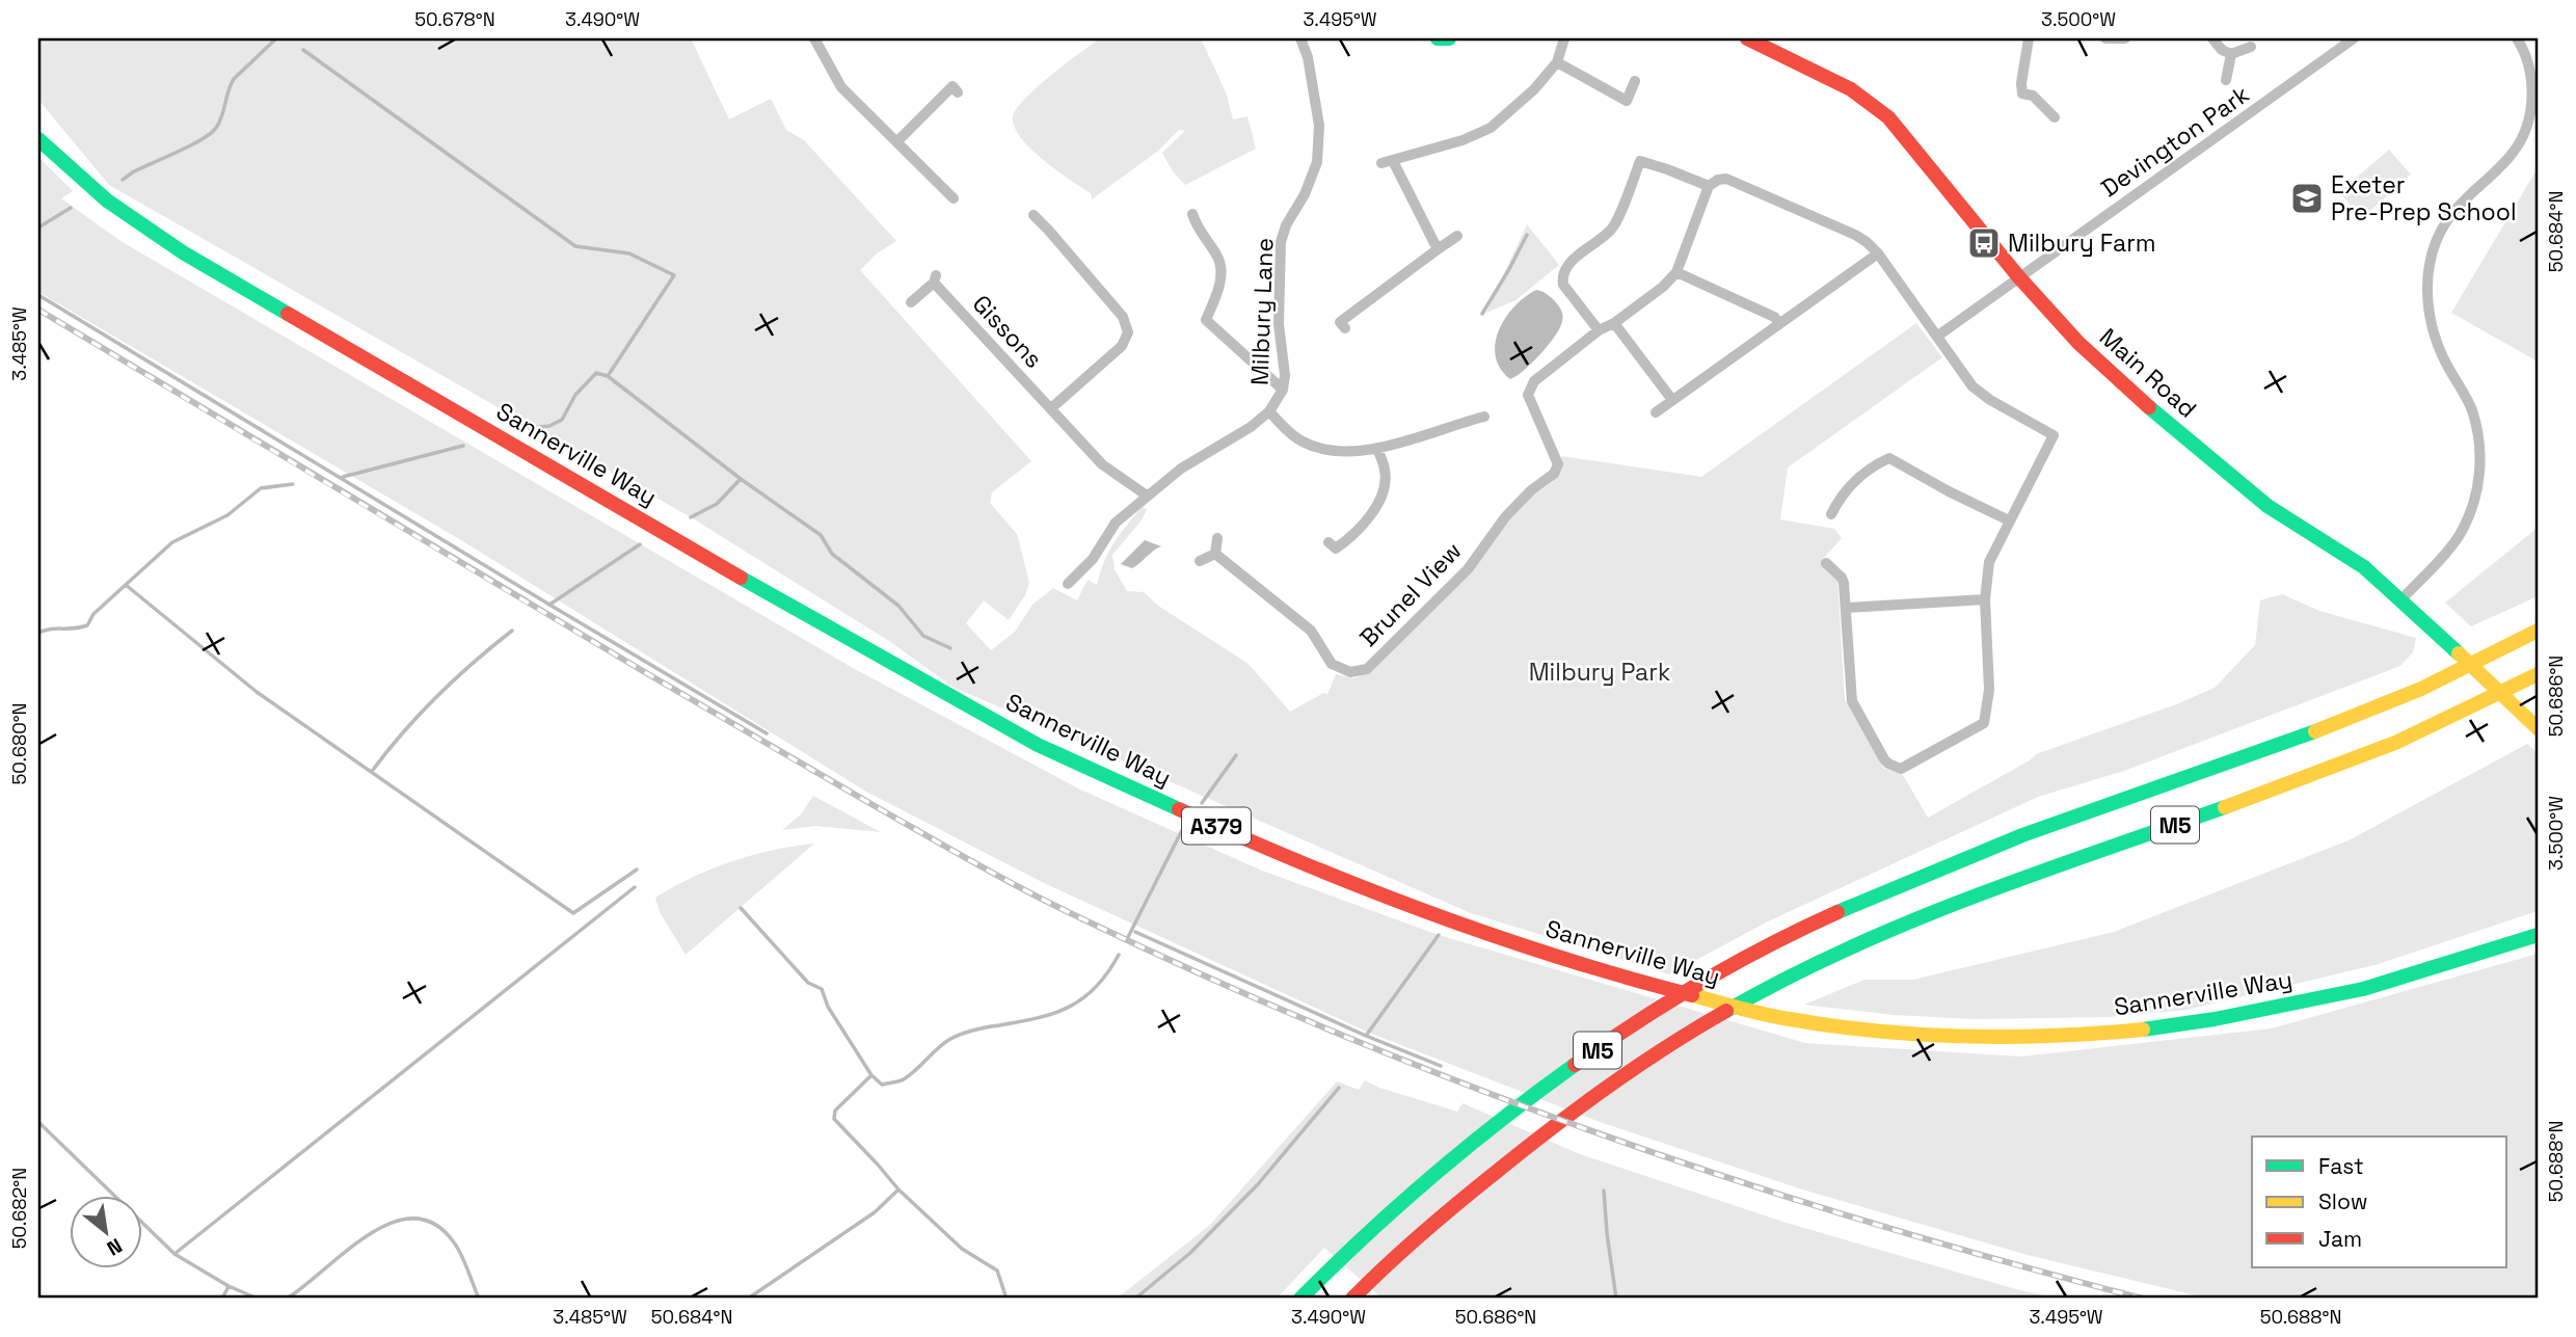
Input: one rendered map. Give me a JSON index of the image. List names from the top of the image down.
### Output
{
  "streets": {
    "main road": [
      "Main Road",
      "Sannerville Way",
      "M5",
      "A379"
    ],
    "street": [
      "Devington Park",
      "Milbury Lane",
      "Gissons",
      "Brunel View"
    ]
  },
  "crossings": [
    ["Devington Park", "Main Road"],
    ["Milbury Lane", "Gissons"]
  ],
  "parks": ["Milbury Park"],
  "places": {
    "school or university": ["Exeter Pre-Prep School"],
    "bus stop": ["Milbury Farm"]
  },
  "legend": ["Fast", "Slow", "Jam"],
  "north": "bottom right",
  "coordinates": [
    "50.678°N",
    "3.490°W",
    "3.495°W",
    "3.500°W",
    "50.684°N",
    "3.485°W",
    "50.686°N",
    "50.680°N",
    "50.688°N",
    "50.682°N"
  ]
}
